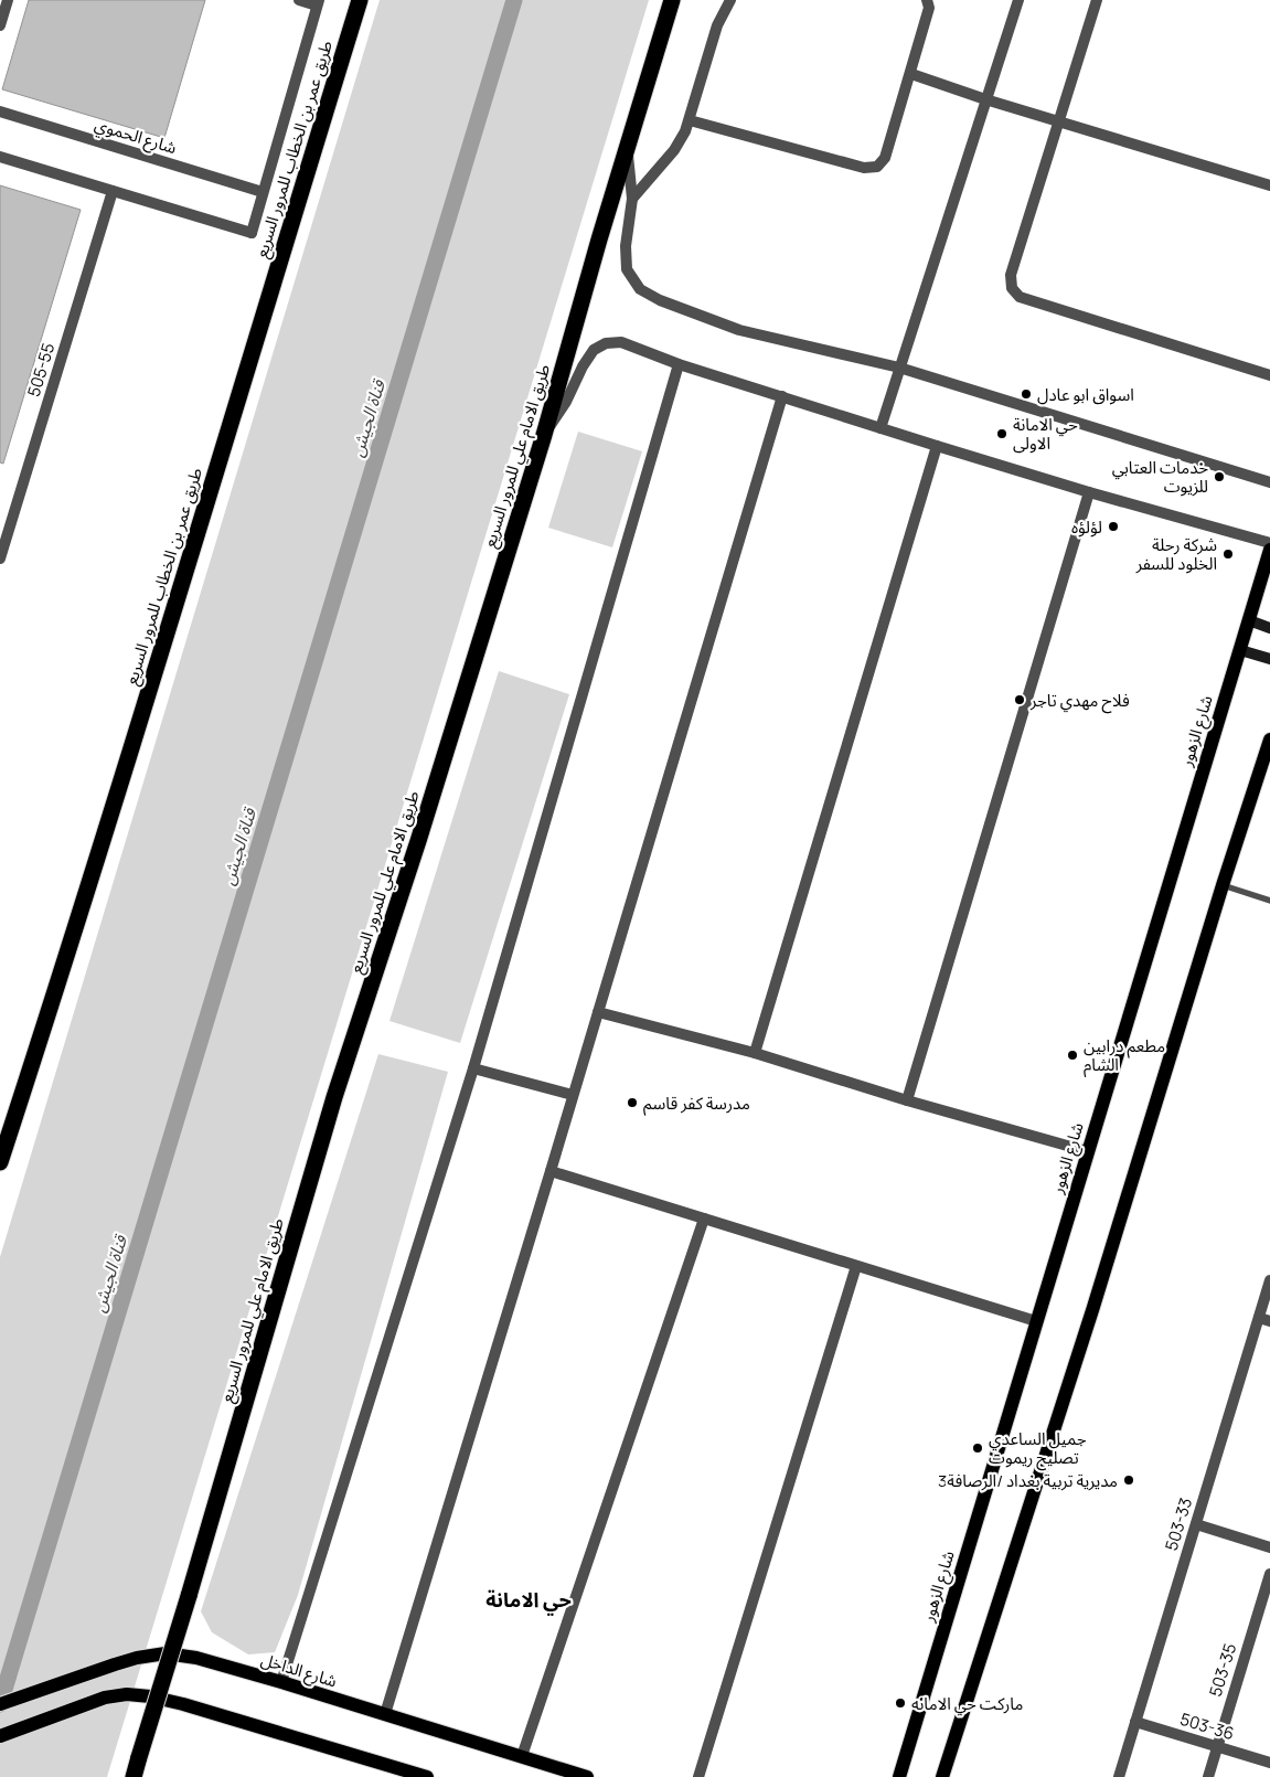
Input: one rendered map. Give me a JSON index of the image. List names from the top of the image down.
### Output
{
  "streets": {
    "highway": ["طريق عمر بن الخطاب للمرور السريع", "طريق الامام علي للمرور السريع"],
    "main road": ["شارع الزهور", "شارع الداخل"],
    "street": [
      "شارع الحموي",
      "505-55",
      "503-33",
      "503-35",
      "503-36"
    ]
  },
  "crossings": [
    ["503-33", "503-36"],
    ["503-35", "503-36"]
  ],
  "districts": ["حي الامانة"],
  "water": ["قناة الجيش"],
  "places": [
    "اسواق ابو عادل",
    "حي الامانة الاولى",
    "خدمات العتابي للزيوت",
    "لؤلؤه",
    "شركة رحلة الخلود للسفر",
    "فلاح مهدي تاجر",
    "مطعم درابين الشام",
    "مدرسة كفر قاسم",
    "جميل الساعدي تصليح ريموت",
    "مديرية تربية بغداد /الرصافة3",
    "ماركت حي الامانه"
  ]
}
